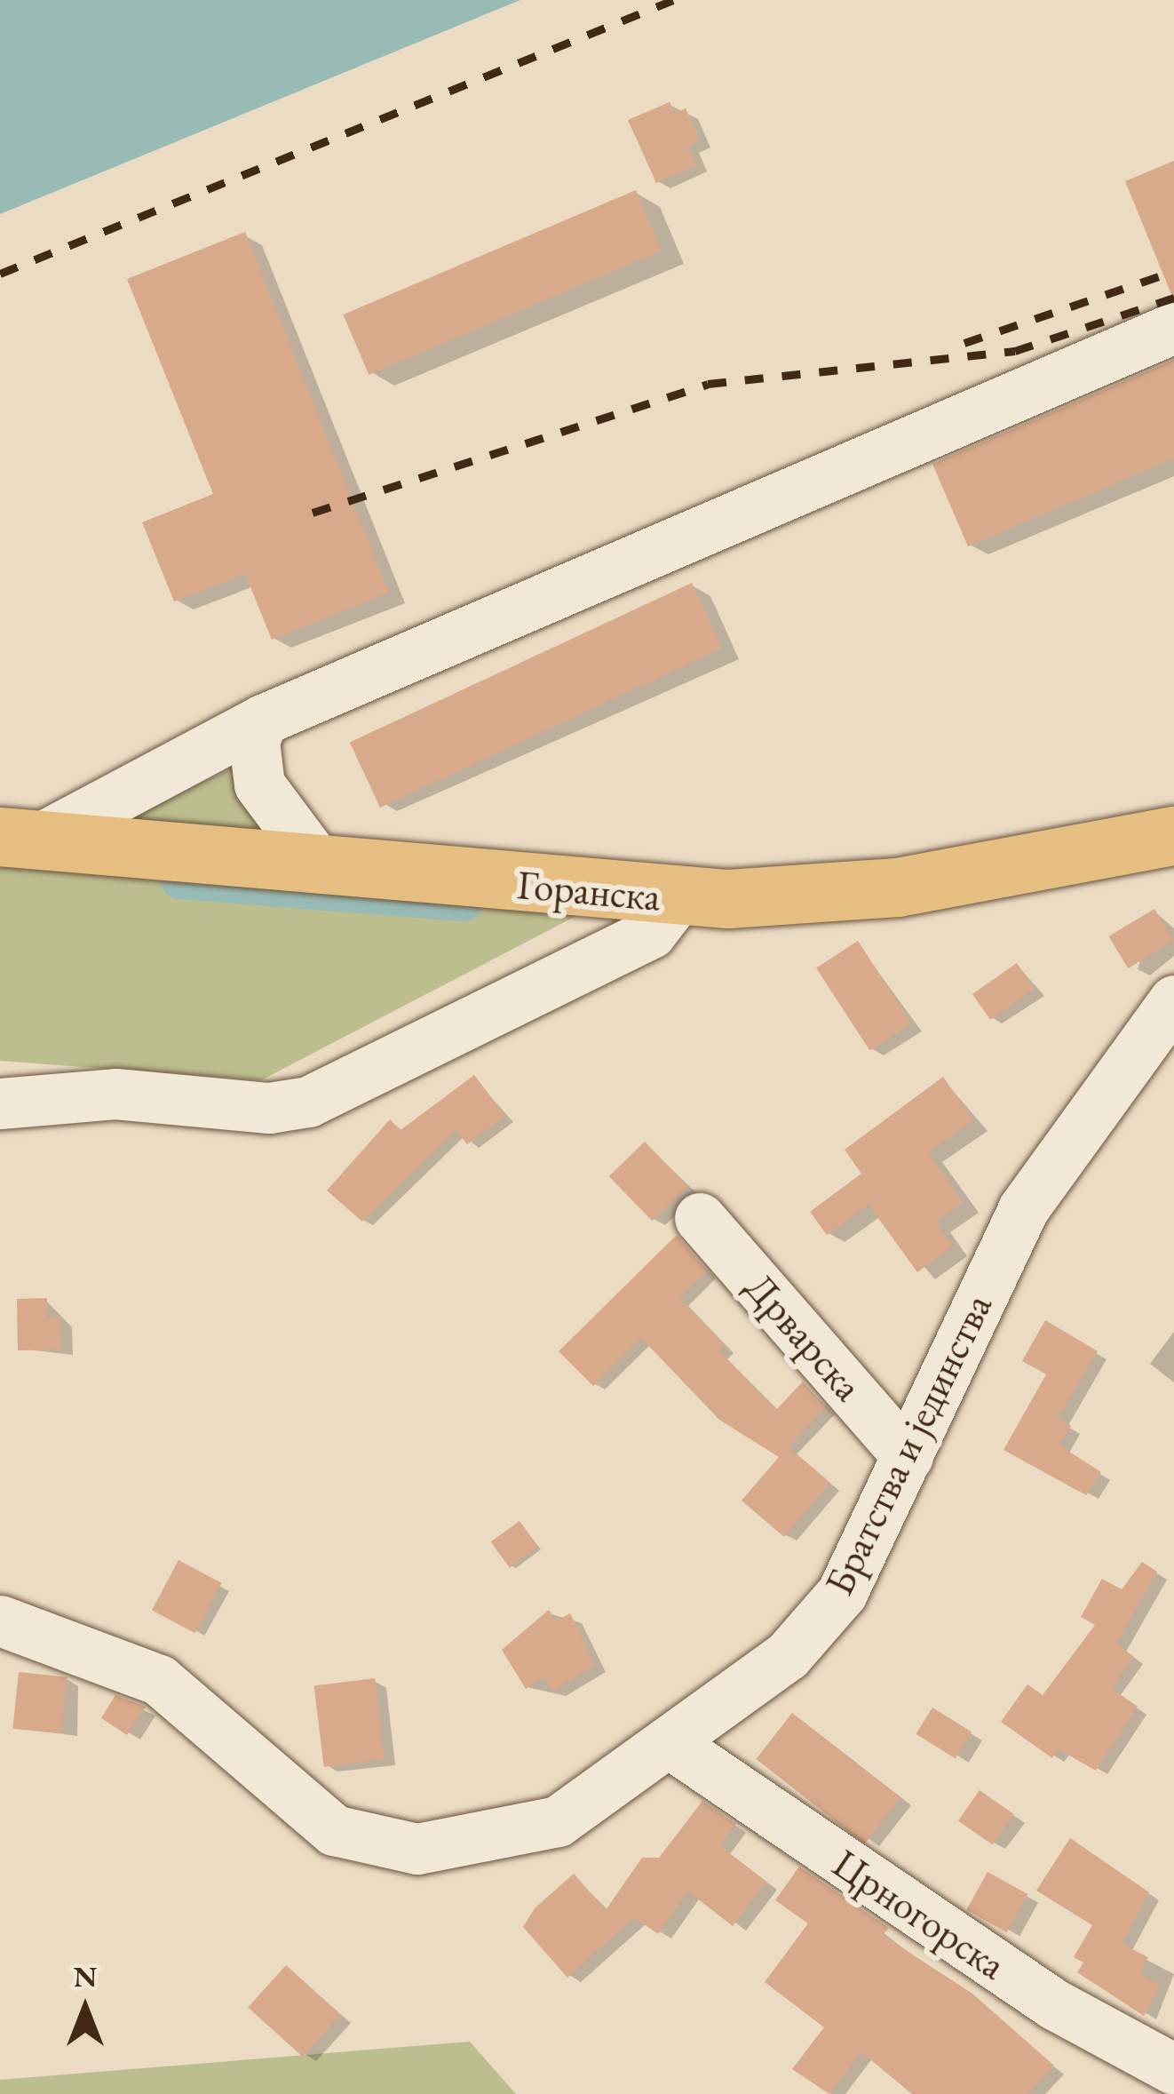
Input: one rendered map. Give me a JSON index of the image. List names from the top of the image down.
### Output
{
  "streets": {
    "main road": ["Горанска"],
    "street": ["Дрварска", "Братства и јединства", "Црногорска"]
  },
  "crossings": [
    ["Дрварска", "Братства и јединства"],
    ["Братства и јединства", "Црногорска"]
  ],
  "north": "top"
}
